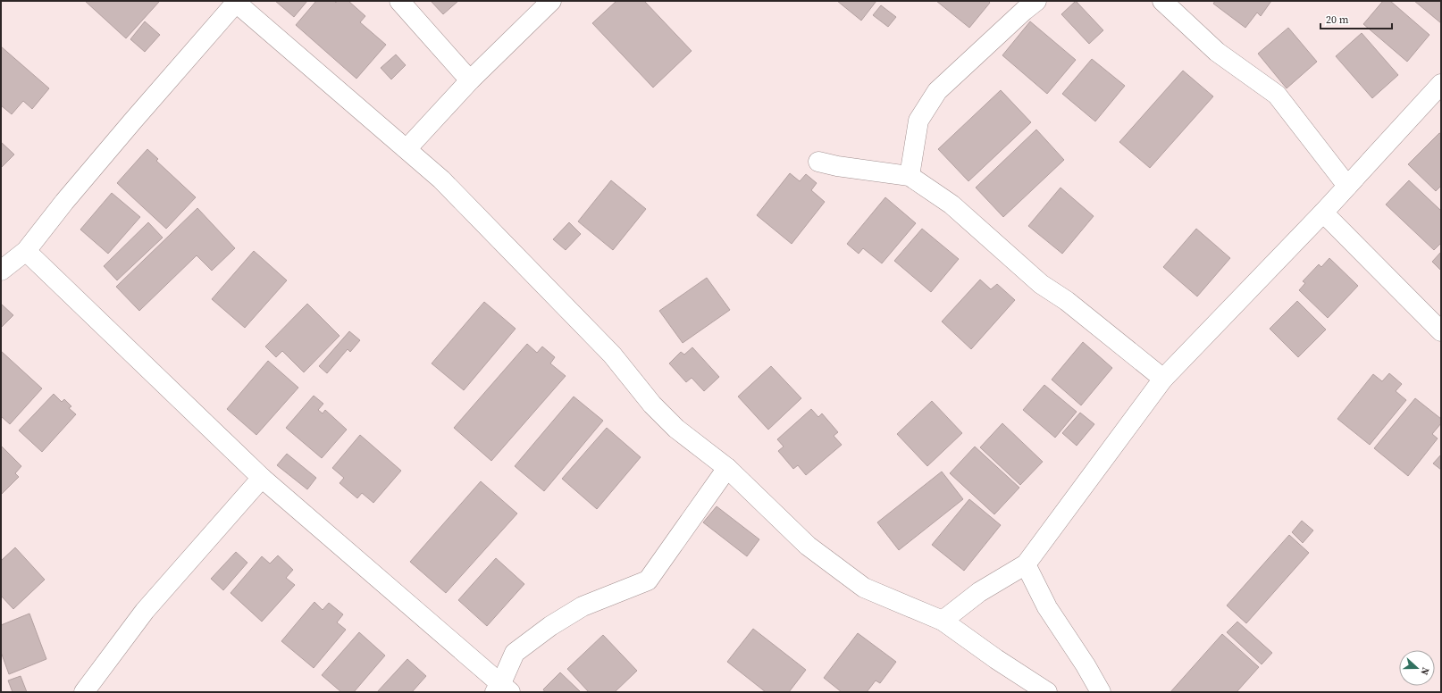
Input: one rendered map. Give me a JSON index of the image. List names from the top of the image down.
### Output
{
  "scale_bar": "20 m",
  "north": "right"
}
